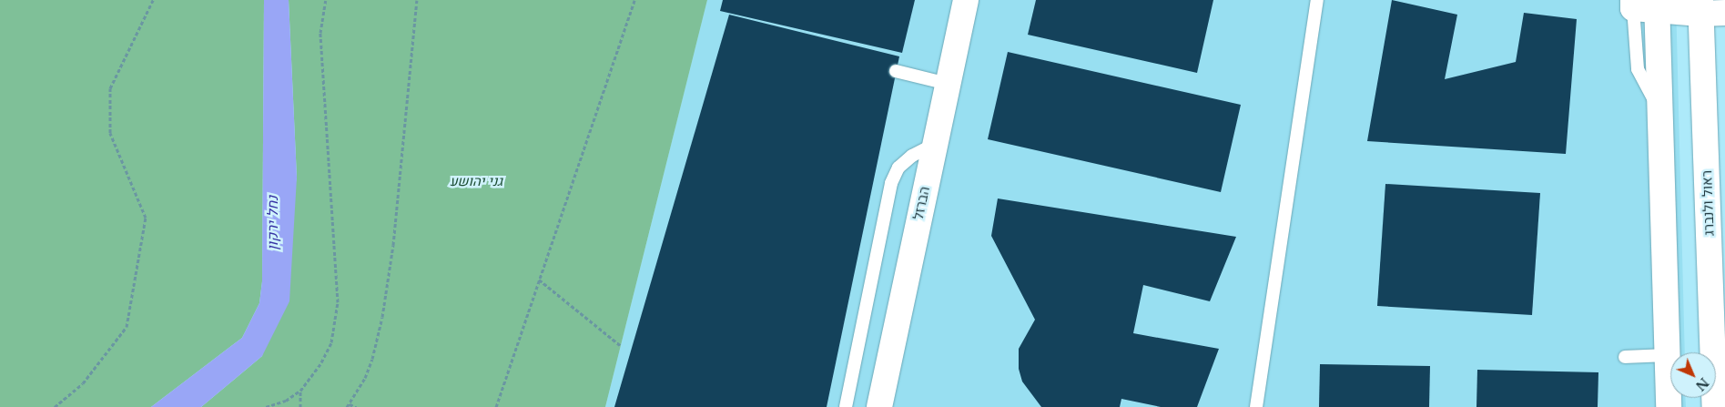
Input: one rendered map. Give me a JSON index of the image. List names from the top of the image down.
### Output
{
  "streets": {
    "street": ["הברזל", "ראול ולנברג"]
  },
  "water": ["נחל ירקון"],
  "parks": ["גני יהושע"],
  "north": "bottom right"
}
